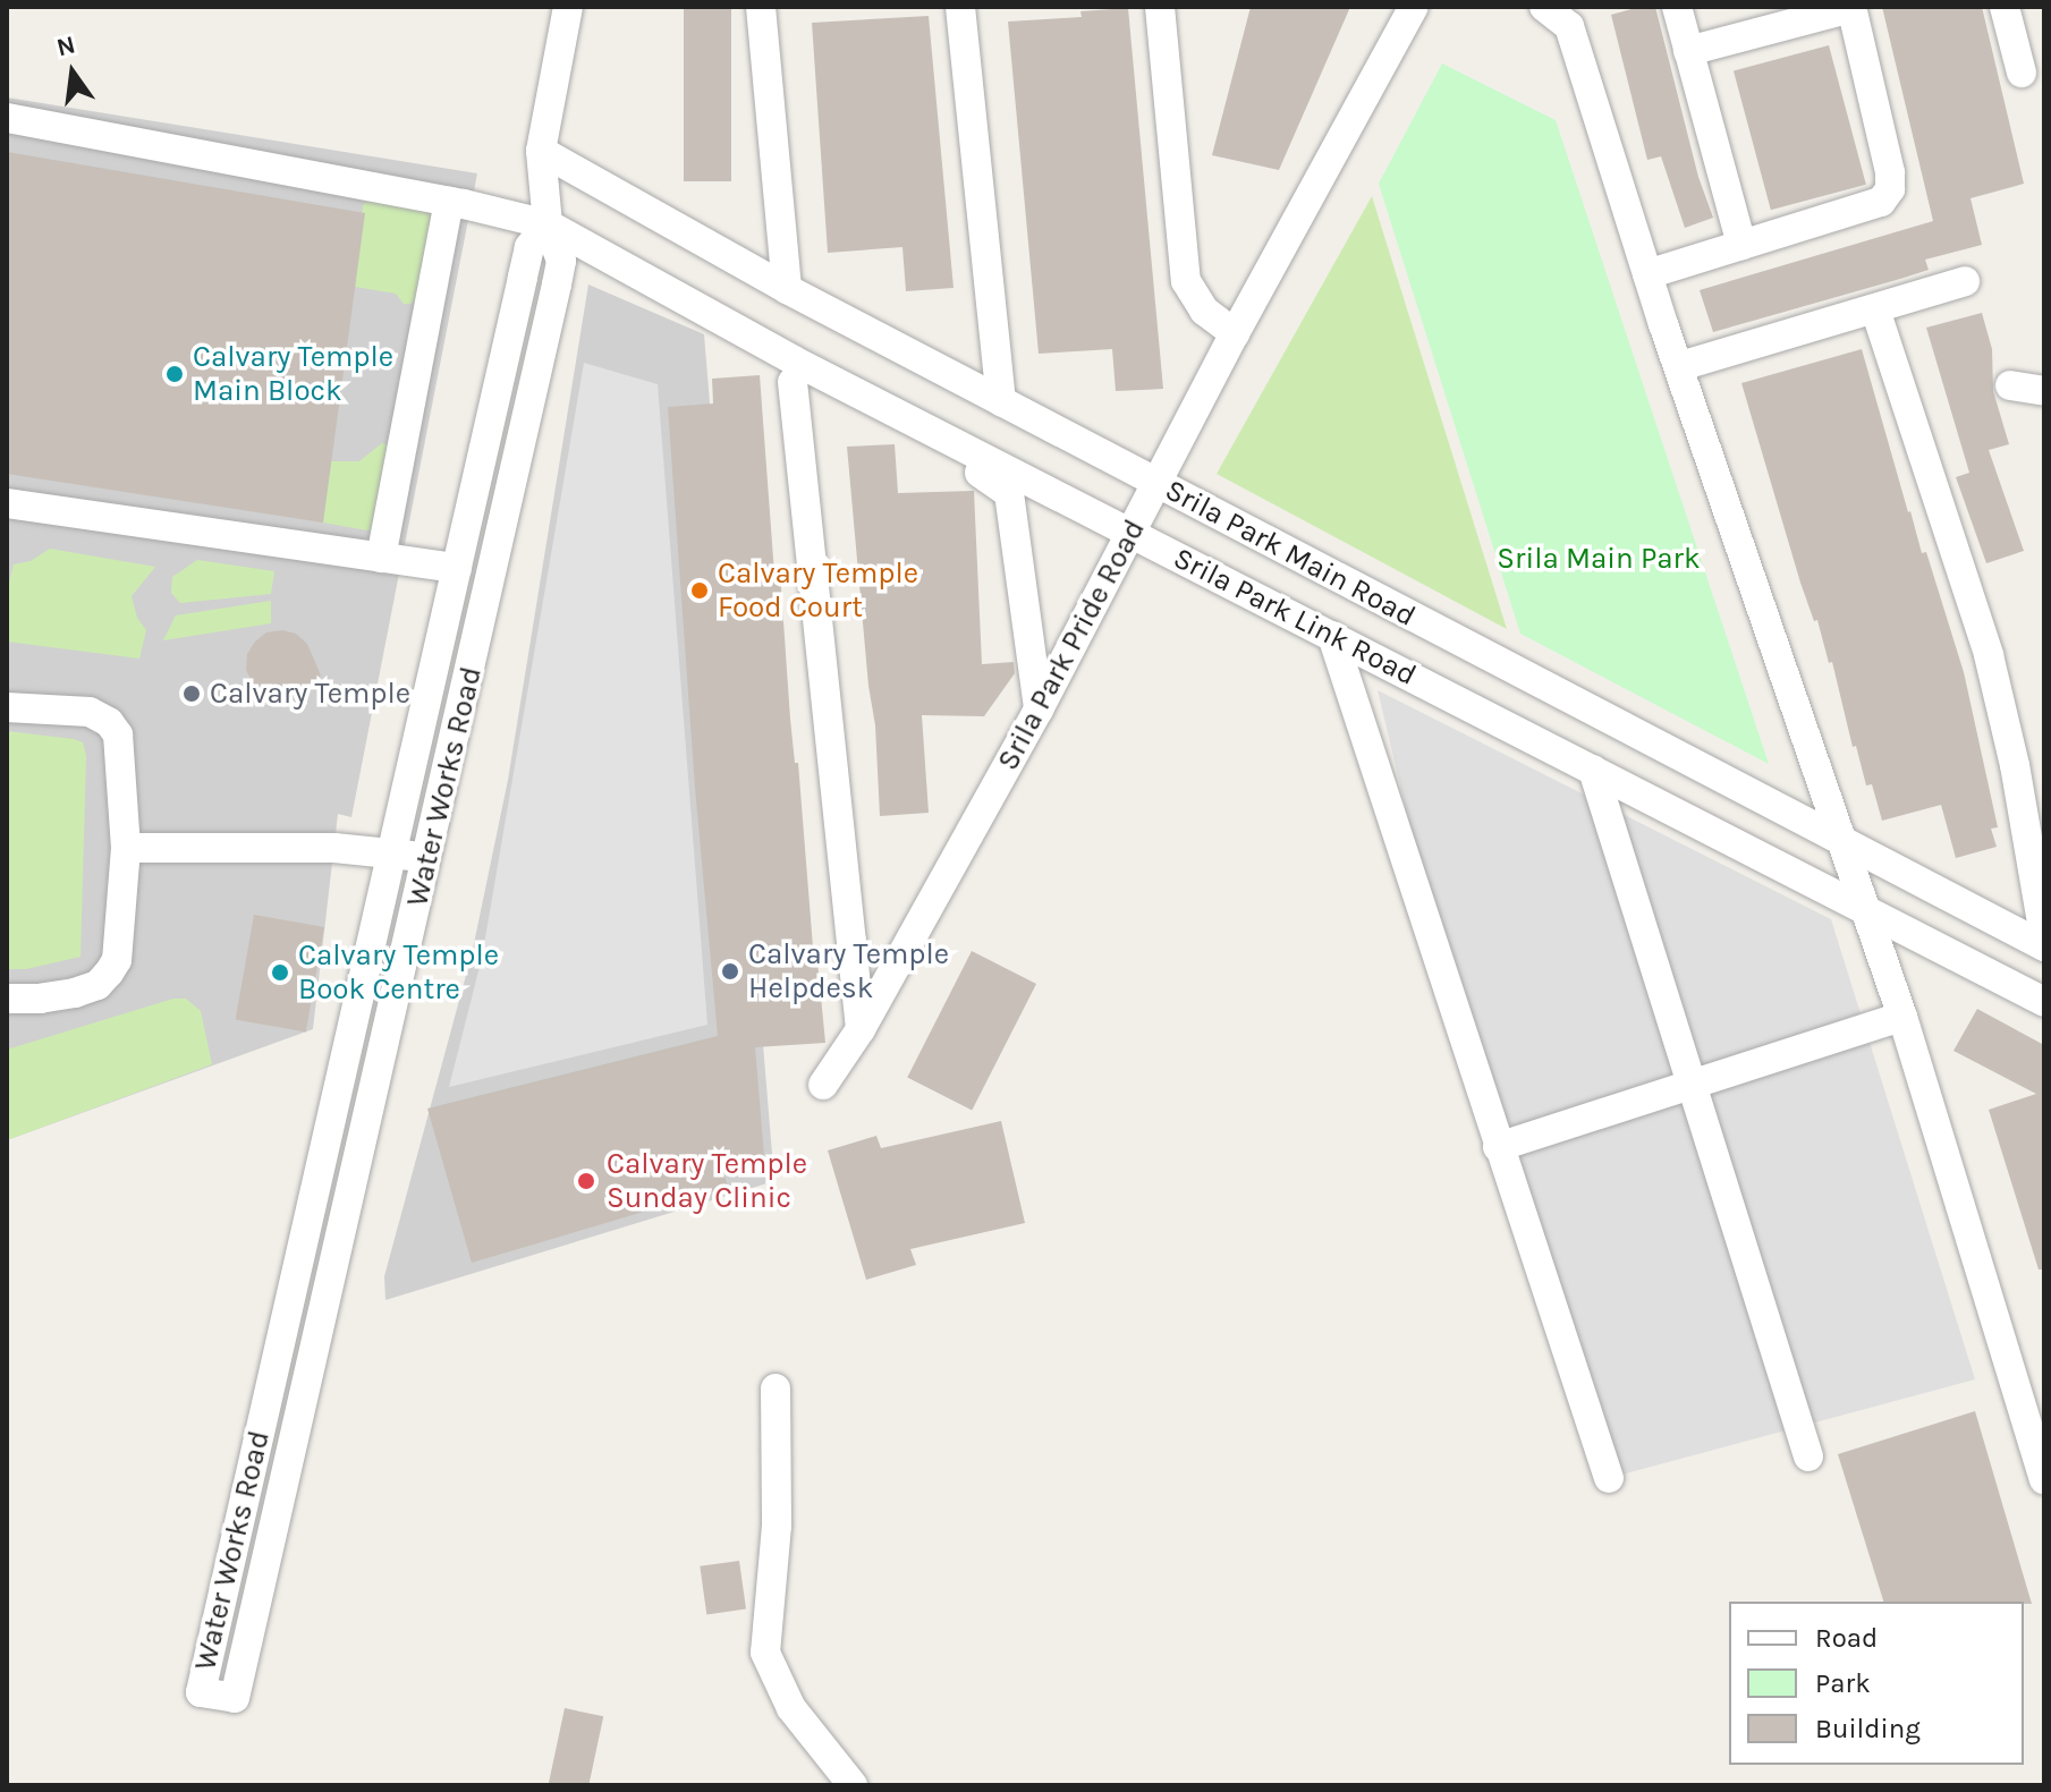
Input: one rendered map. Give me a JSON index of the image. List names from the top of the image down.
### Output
{
  "streets": {
    "street": [
      "Srila Park Main Road",
      "Srila Park Link Road",
      "Srila Park Pride Road",
      "Water Works Road"
    ]
  },
  "crossings": [
    ["Srila Park Main Road", "Srila Park Pride Road"],
    ["Srila Park Main Road", "Water Works Road"],
    ["Srila Park Link Road", "Srila Park Pride Road"],
    ["Srila Park Link Road", "Water Works Road"]
  ],
  "parks": ["Srila Main Park"],
  "places": [
    "Calvary Temple Main Block",
    "Calvary Temple Food Court",
    "Calvary Temple",
    "Calvary Temple Helpdesk",
    "Calvary Temple Book Centre",
    "Calvary Temple Sunday Clinic"
  ],
  "legend": ["Road", "Park", "Building"],
  "north": "top"
}
